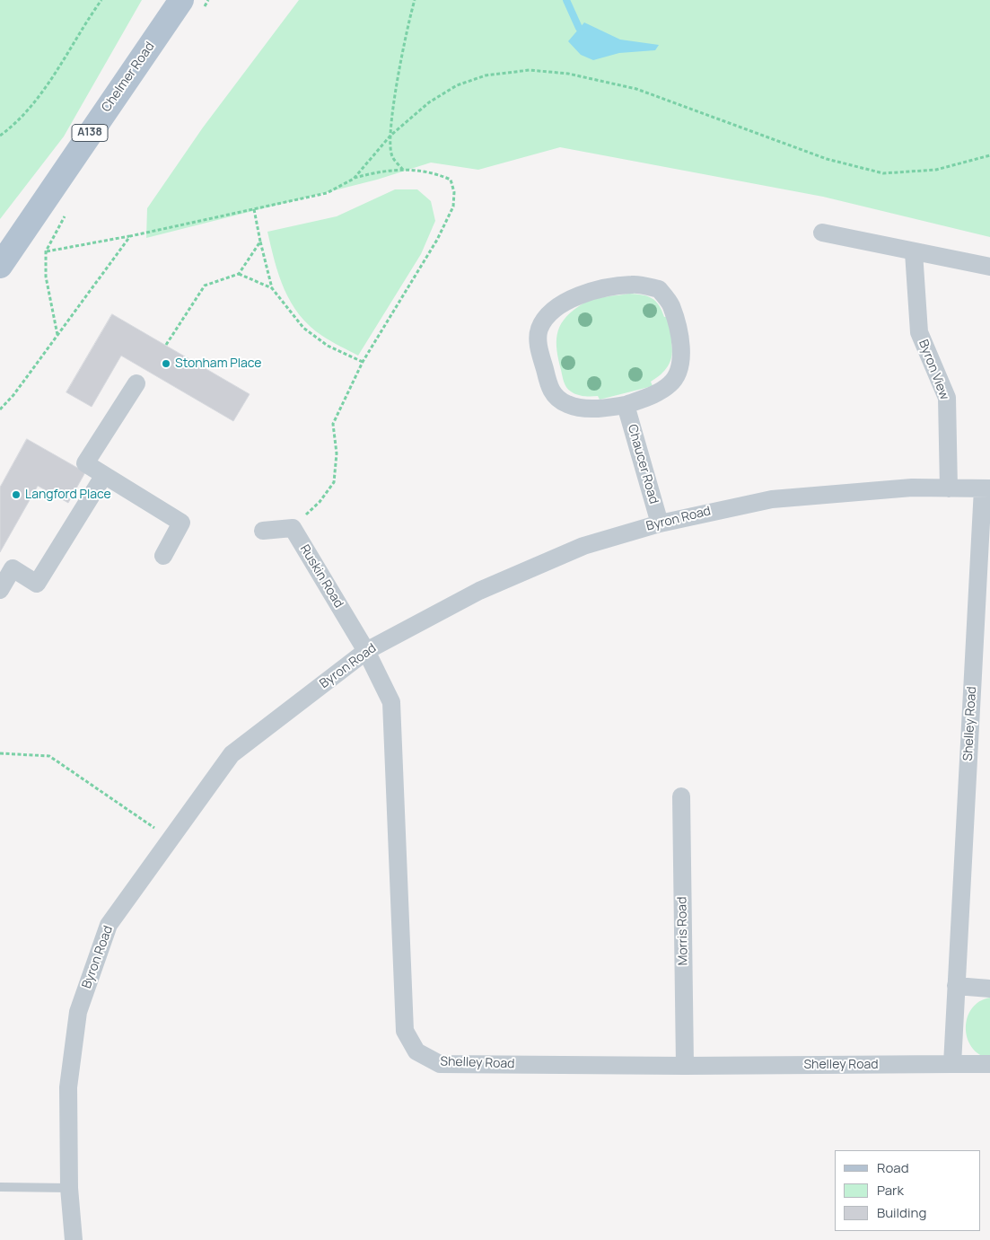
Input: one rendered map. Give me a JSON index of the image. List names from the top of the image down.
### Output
{
  "streets": {
    "main road": ["Chelmer Road", "A138"],
    "street": [
      "Byron View",
      "Chaucer Road",
      "Byron Road",
      "Ruskin Road",
      "Shelley Road",
      "Morris Road"
    ]
  },
  "crossings": [
    ["Byron View", "Byron Road"],
    ["Chaucer Road", "Byron Road"],
    ["Byron Road", "Ruskin Road"],
    ["Byron Road", "Shelley Road"],
    ["Ruskin Road", "Shelley Road"],
    ["Shelley Road", "Morris Road"]
  ],
  "places": ["Stonham Place", "Langford Place"],
  "legend": ["Road", "Park", "Building"]
}
